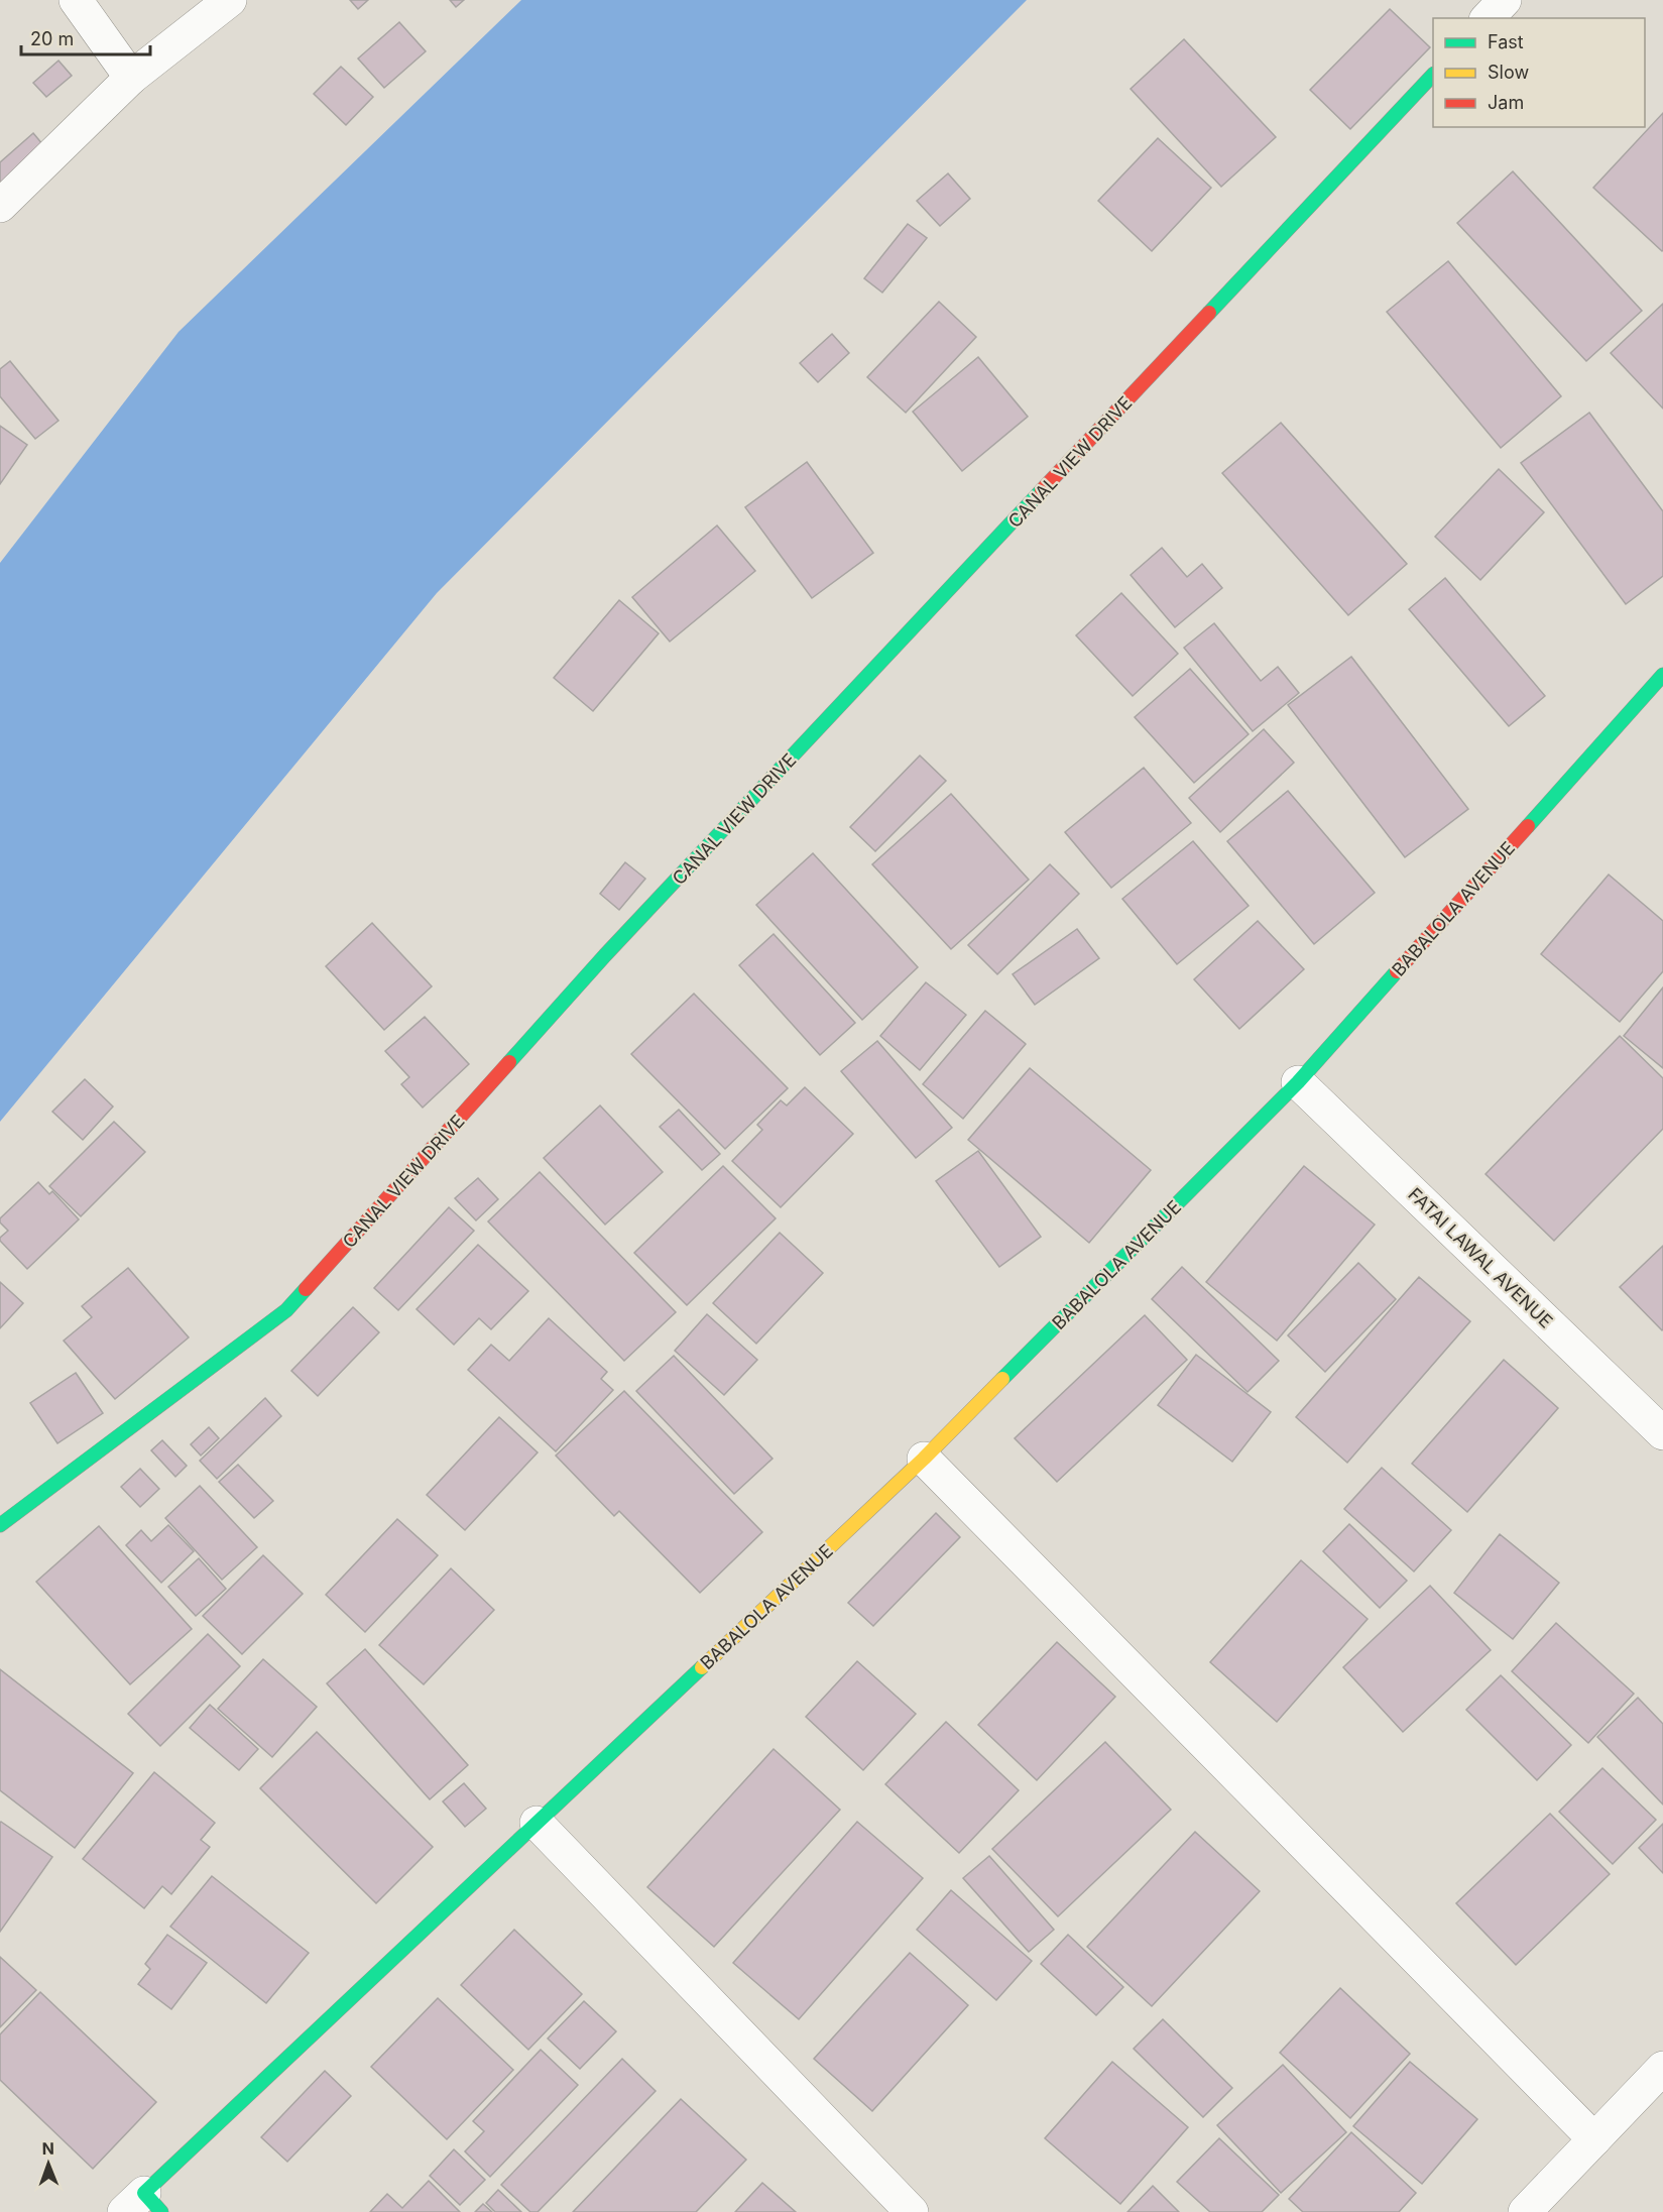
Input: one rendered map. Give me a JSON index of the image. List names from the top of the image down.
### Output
{
  "streets": {
    "street": ["CANAL VIEW DRIVE", "BABALOLA AVENUE", "FATAI LAWAL AVENUE"]
  },
  "crossings": [
    ["BABALOLA AVENUE", "FATAI LAWAL AVENUE"]
  ],
  "legend": ["Fast", "Slow", "Jam"],
  "scale_bar": "20 m",
  "north": "top"
}
